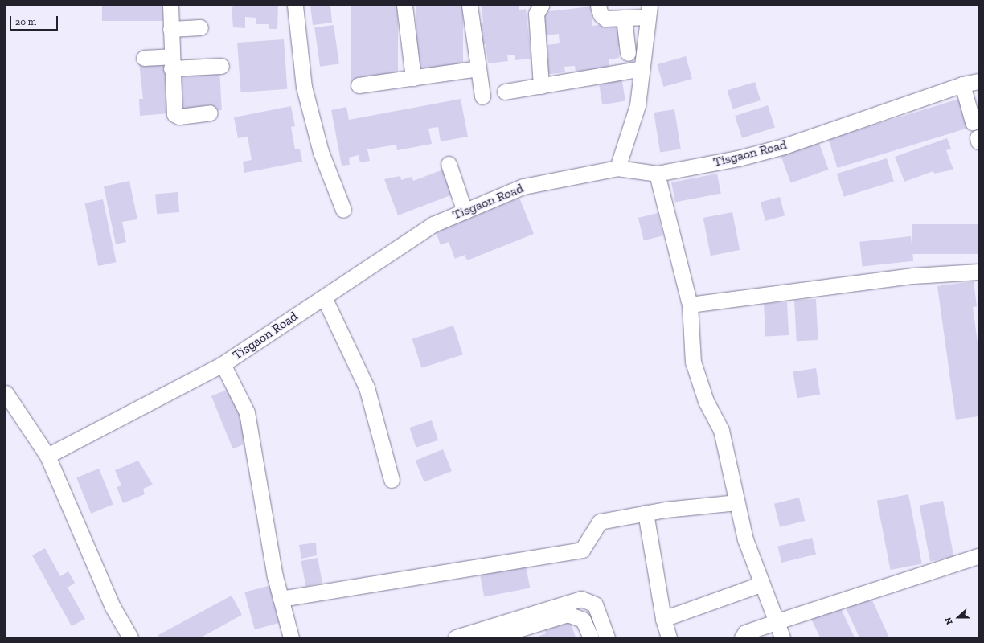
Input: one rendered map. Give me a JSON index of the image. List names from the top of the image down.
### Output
{
  "streets": {
    "street": ["Tisgaon Road"]
  },
  "scale_bar": "20 m",
  "north": "left"
}
